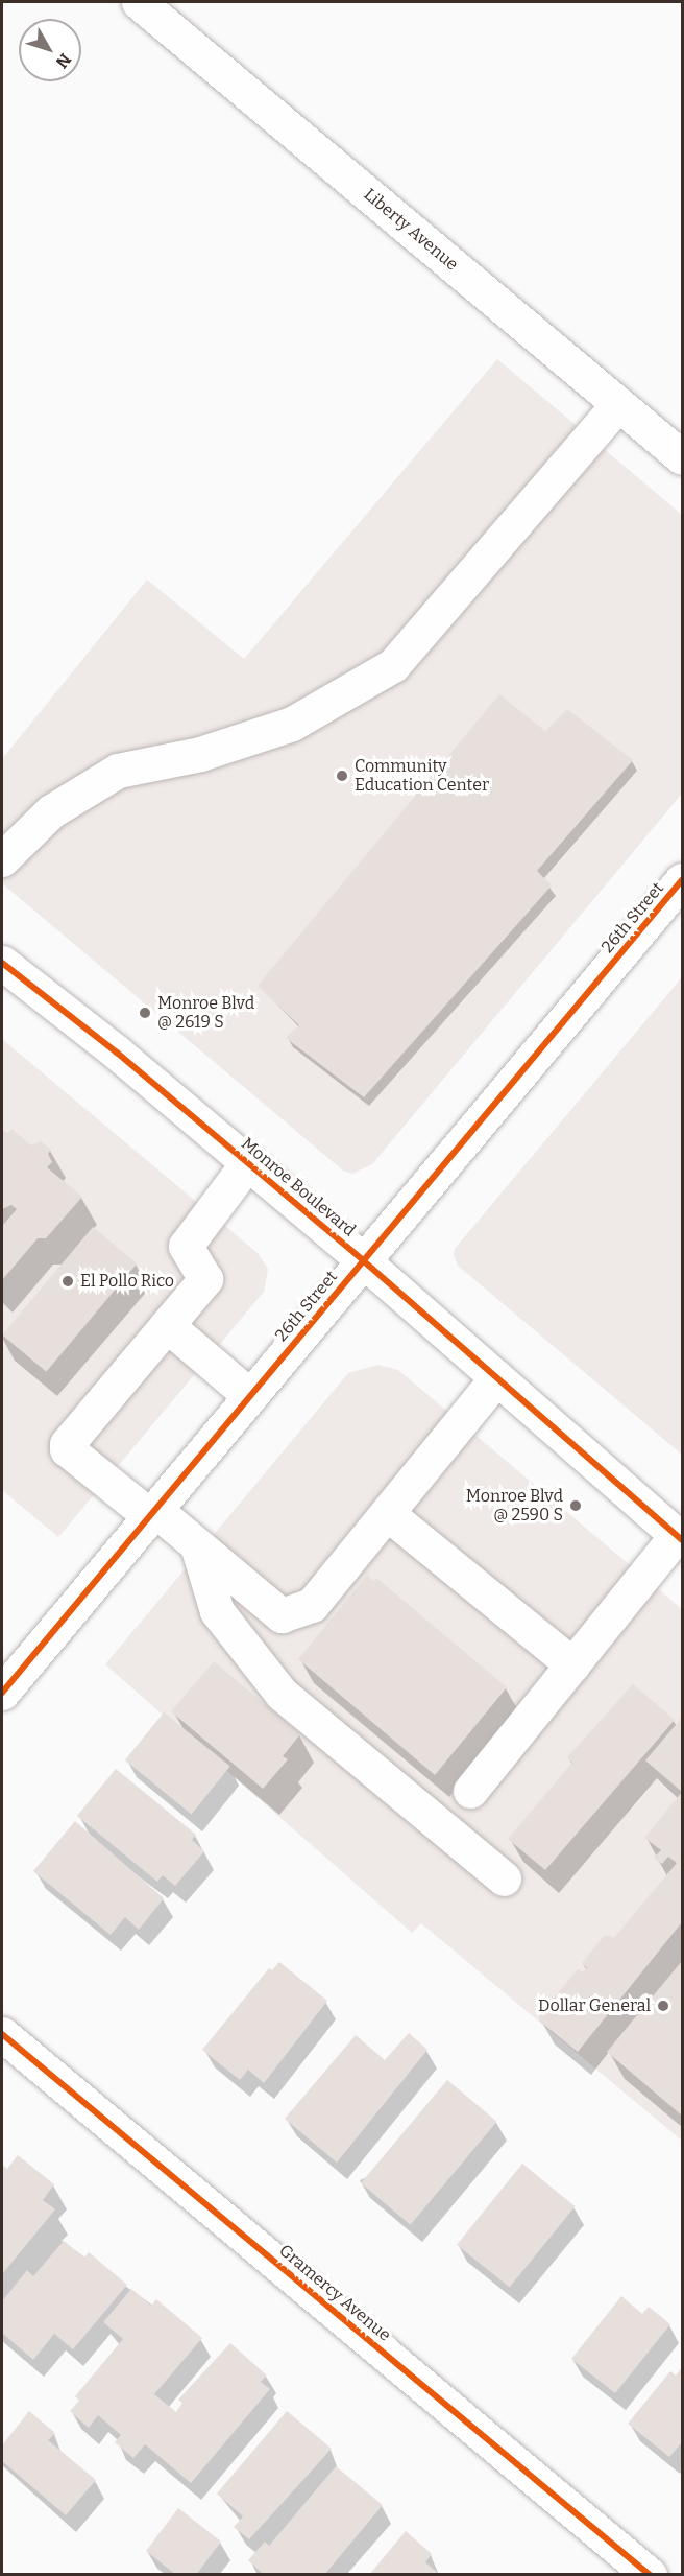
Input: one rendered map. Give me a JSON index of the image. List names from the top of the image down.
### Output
{
  "streets": {
    "street": [
      "Liberty Avenue",
      "26th Street",
      "Monroe Boulevard",
      "Gramercy Avenue"
    ]
  },
  "crossings": [
    ["26th Street", "Monroe Boulevard"]
  ],
  "places": [
    "Community Education Center",
    "Monroe Blvd @ 2619 S",
    "El Pollo Rico",
    "Monroe Blvd @ 2590 S",
    "Dollar General"
  ],
  "north": "bottom right"
}
